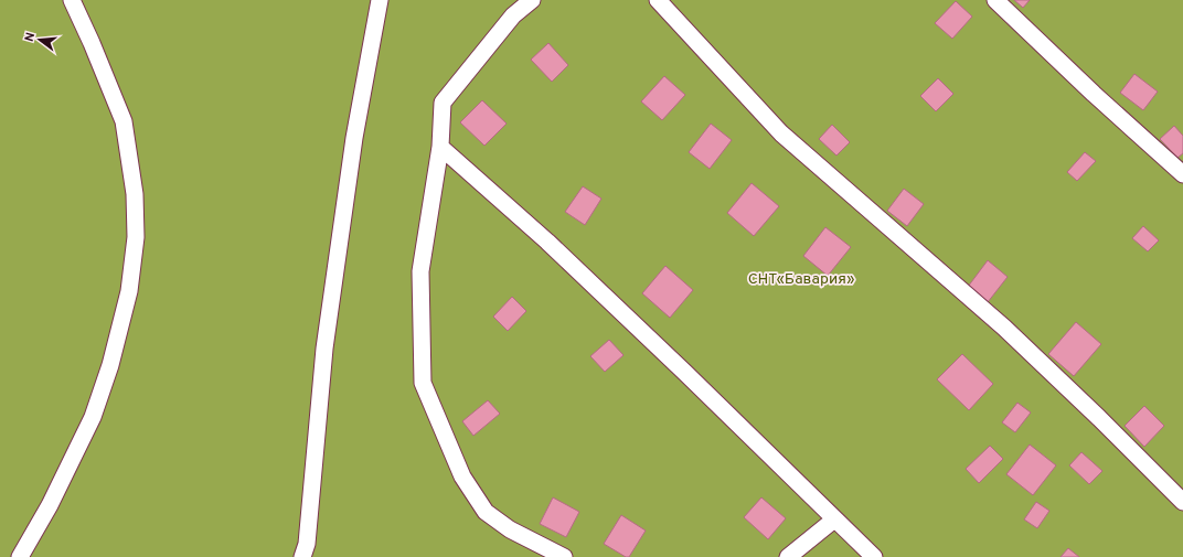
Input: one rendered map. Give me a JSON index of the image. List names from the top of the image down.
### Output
{
  "parks": ["СНТ«Бавария»"],
  "north": "left"
}
